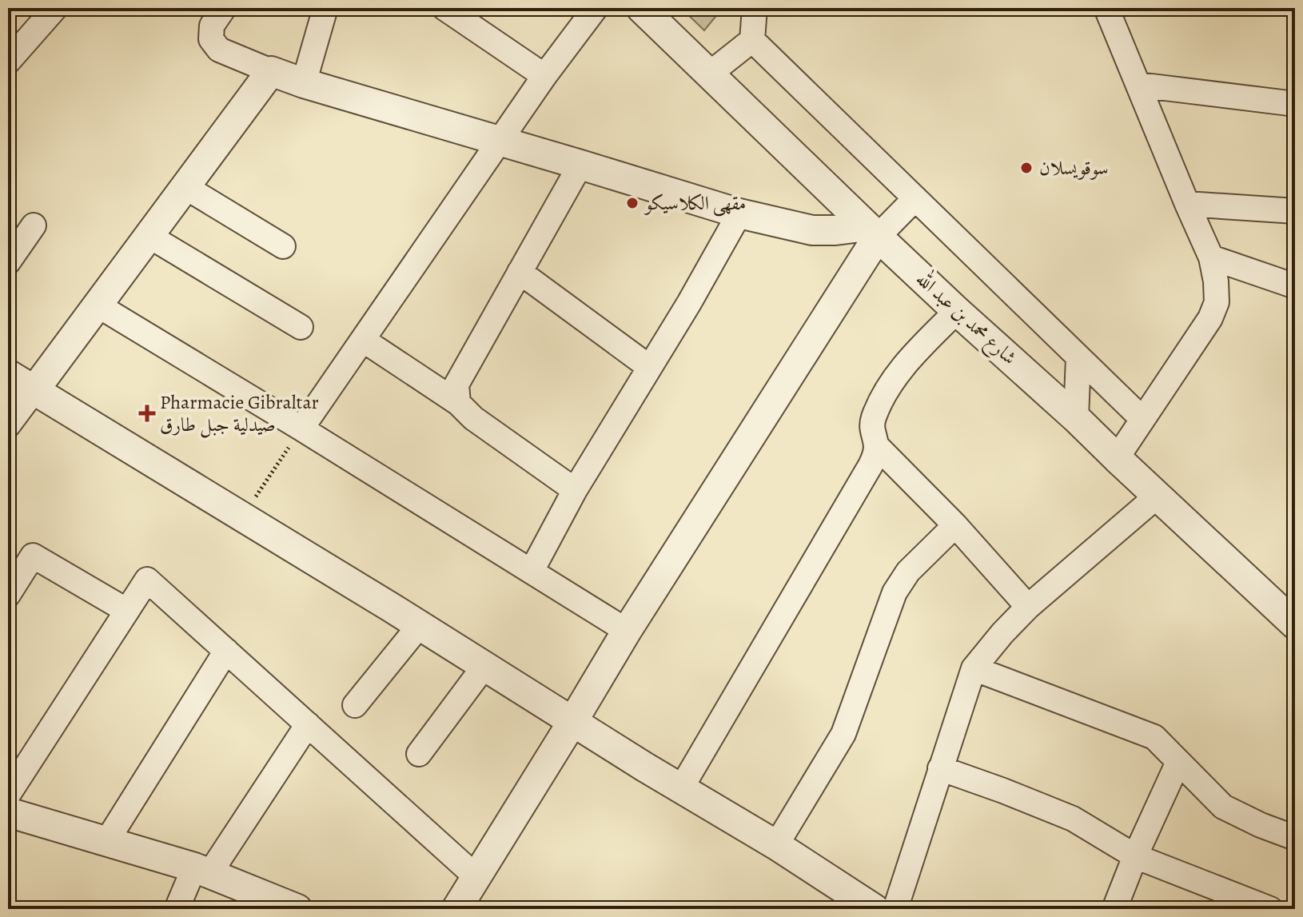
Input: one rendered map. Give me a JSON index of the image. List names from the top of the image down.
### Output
{
  "streets": {
    "street": ["شارع محمد بن عبد الله"]
  },
  "places": {
    "other": ["سوقويسلان", "مقهى الكلاسيكو"],
    "health": ["Pharmacie Gibraltar صيدلية جبل طارق"]
  }
}
